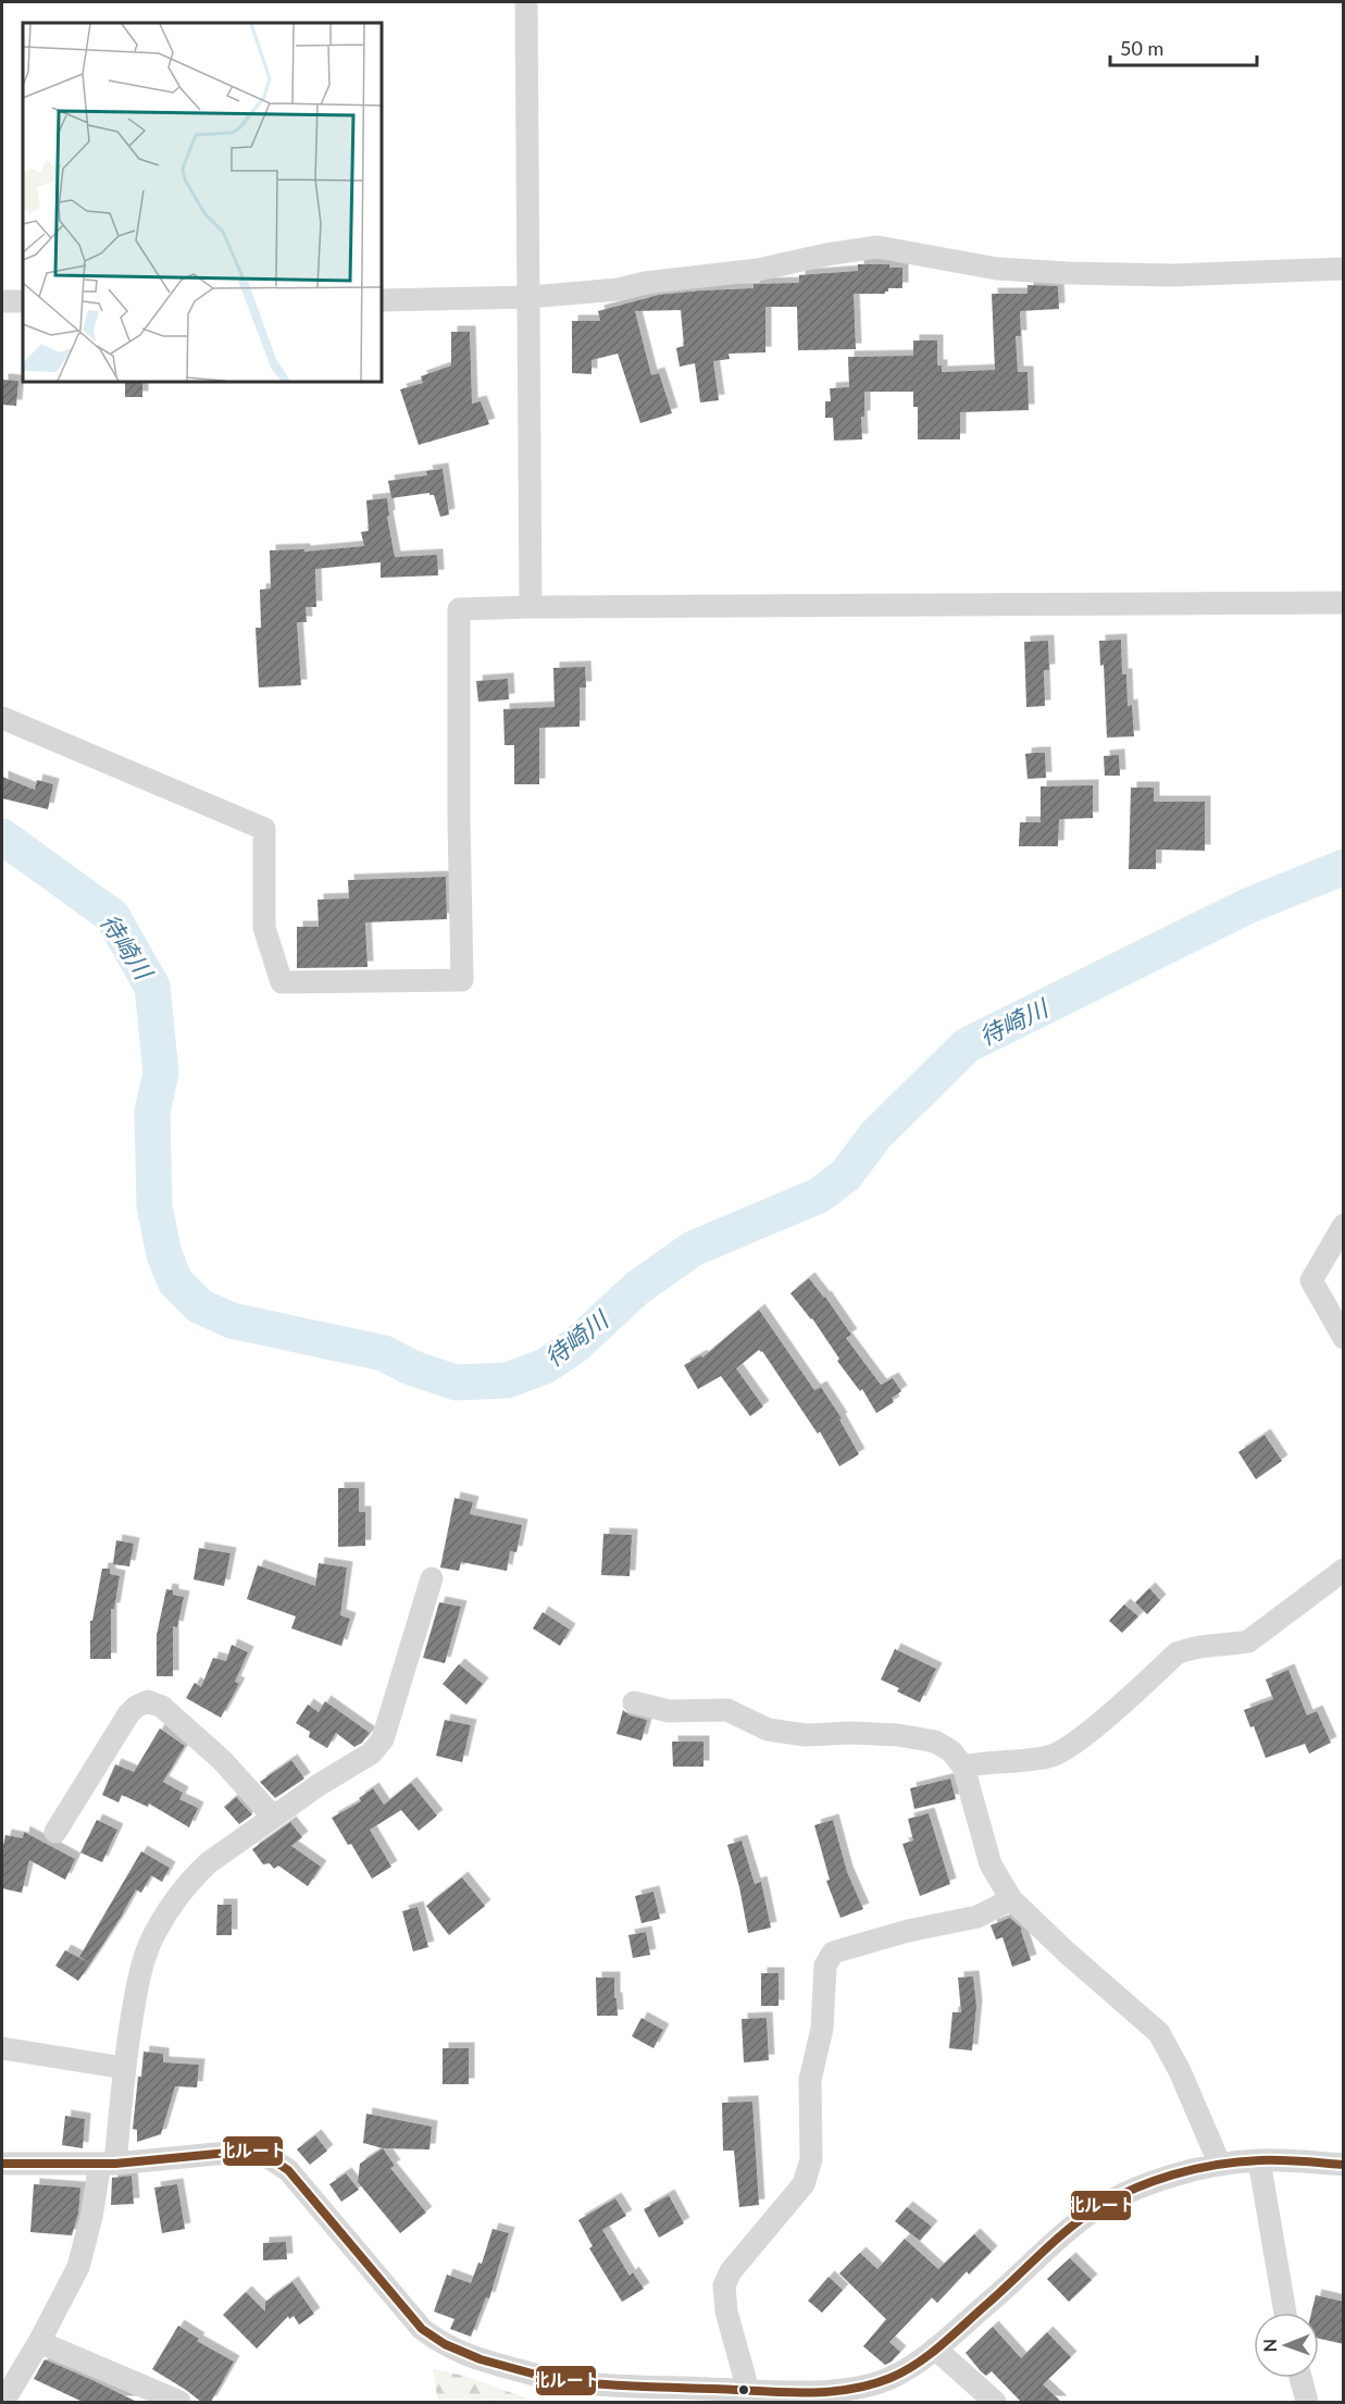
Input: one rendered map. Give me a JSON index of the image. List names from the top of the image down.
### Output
{
  "water": ["待崎川"],
  "lines": ["transit line 北ルート"],
  "scale_bar": "50 m",
  "north": "left"
}
